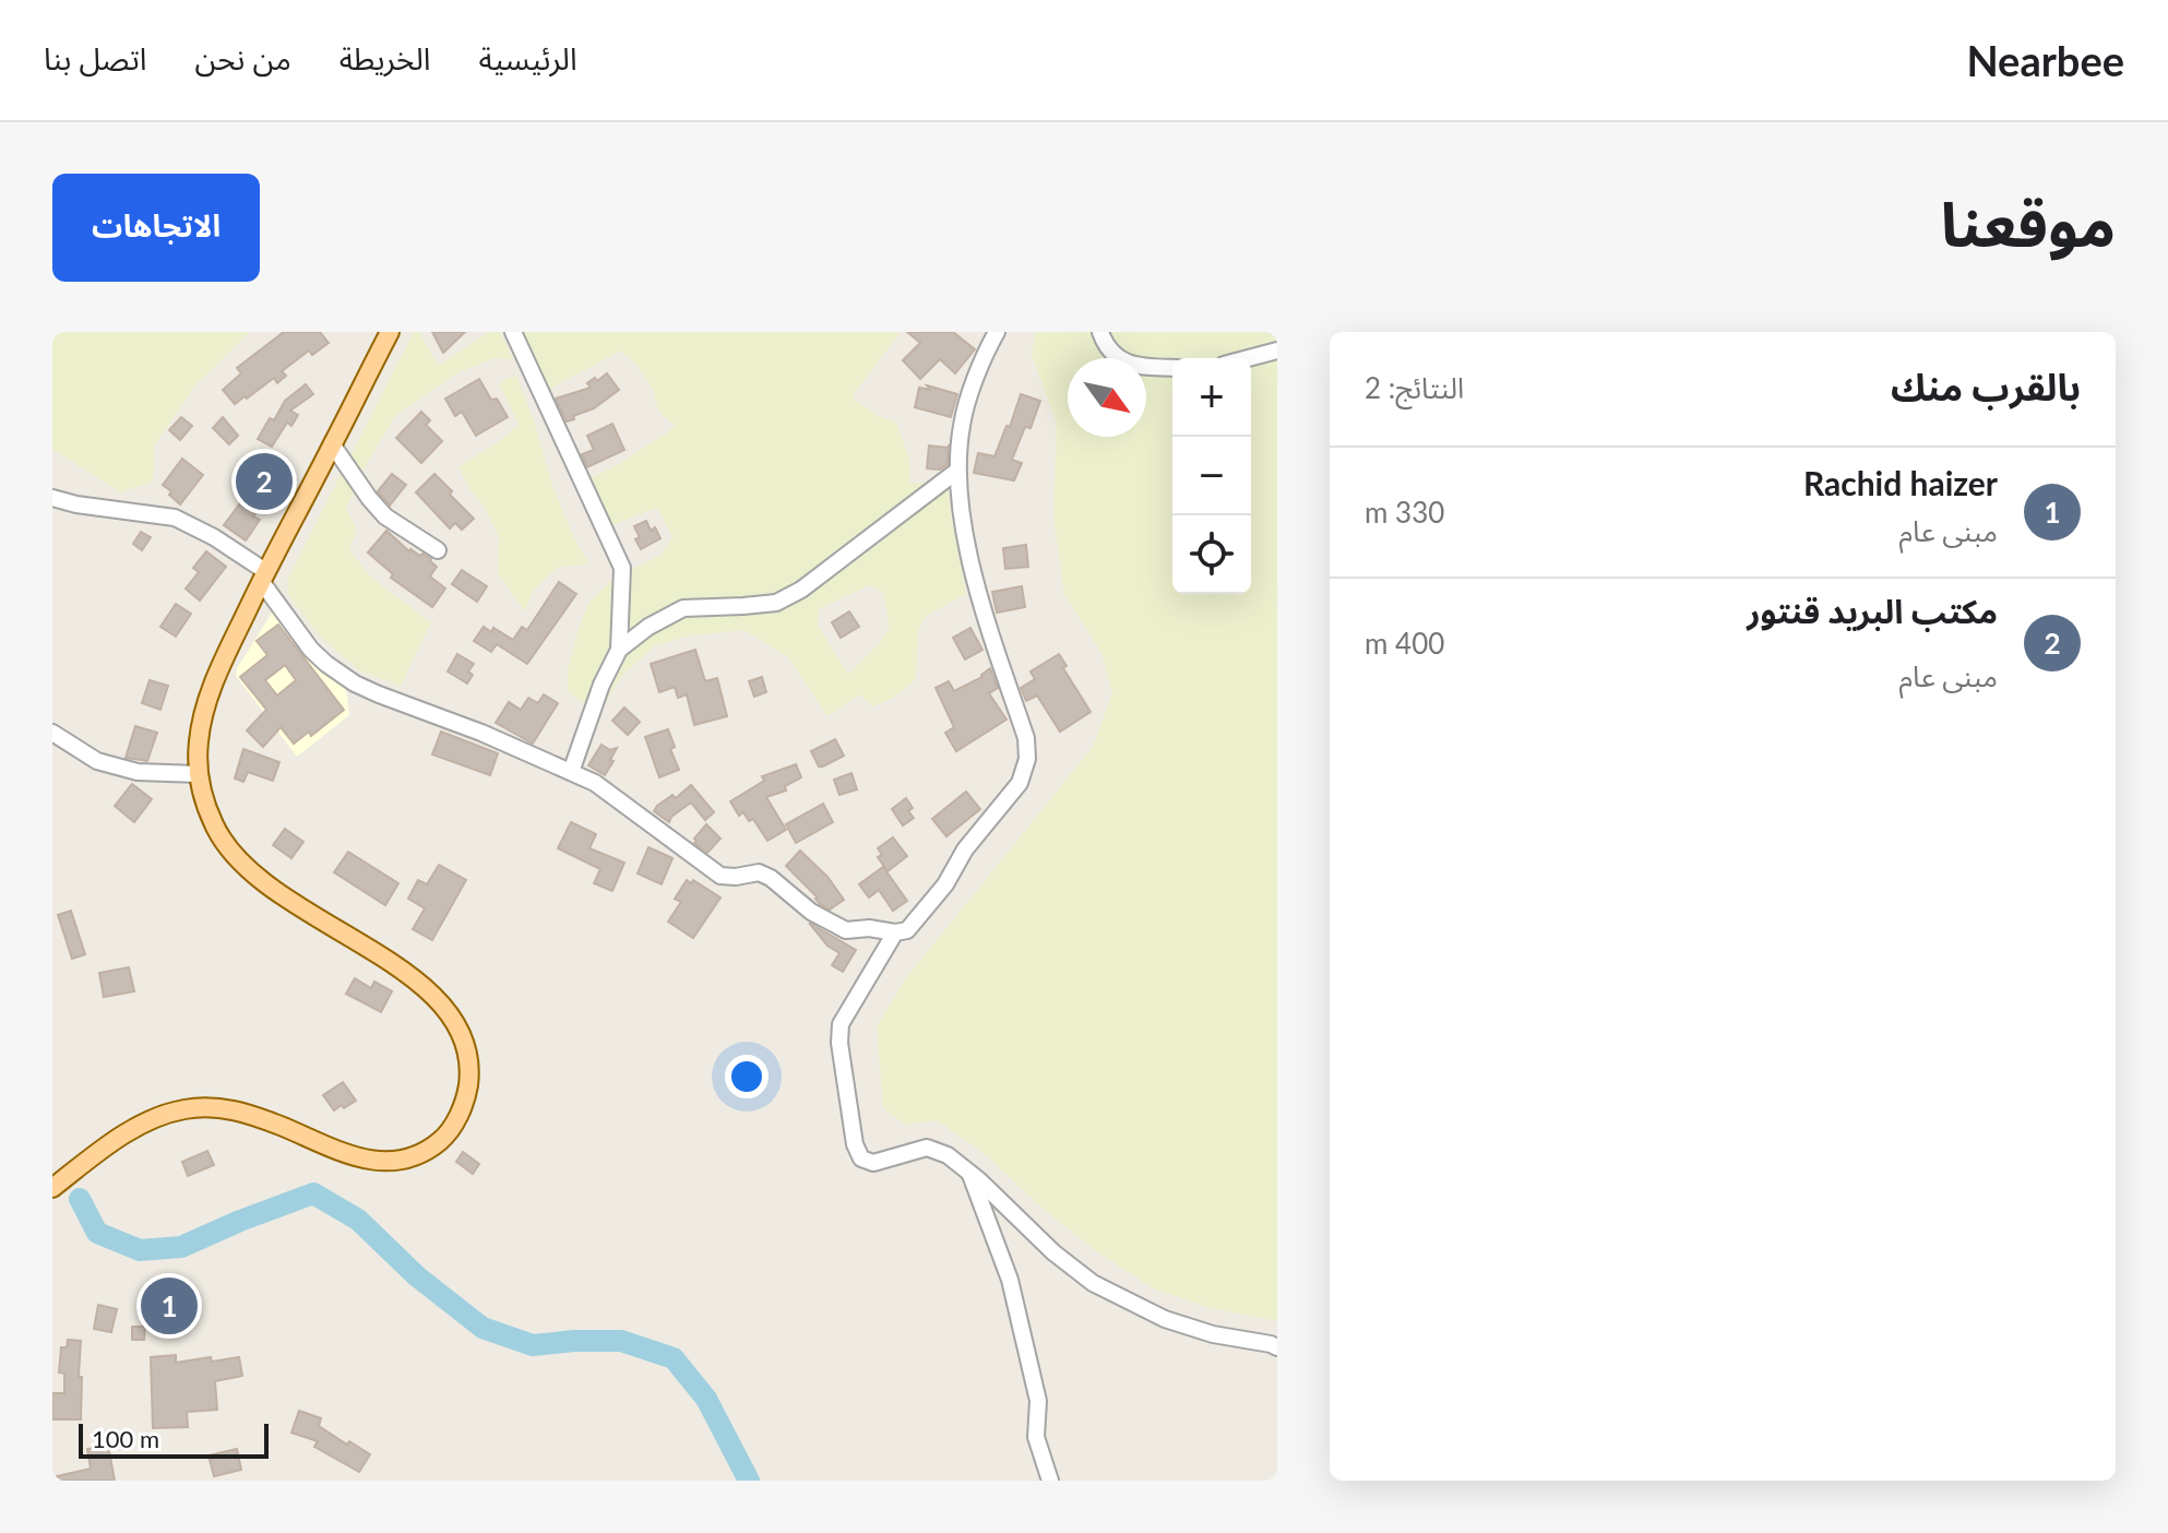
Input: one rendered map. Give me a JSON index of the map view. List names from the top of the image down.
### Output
{
  "scale_bar": "100 m",
  "north": "bottom right",
  "page": {
    "header": "Nearbee",
    "nav": [
      "الرئيسية",
      "الخريطة",
      "من نحن",
      "اتصل بنا"
    ],
    "title": "موقعنا",
    "buttons": "الاتجاهات",
    "heading": ["بالقرب منك", "النتائج: 2"],
    "map_buttons": ["+", "−"],
    "list": [
      {
        "mark": "1",
        "name": "Rachid haizer",
        "note": "مبنى عام",
        "value": "330 m"
      },
      {
        "mark": "2",
        "name": "مكتب البريد قنتور",
        "note": "مبنى عام",
        "value": "400 m"
      }
    ],
    "pins": ["2", "1"],
    "scale": "100 m"
  }
}
